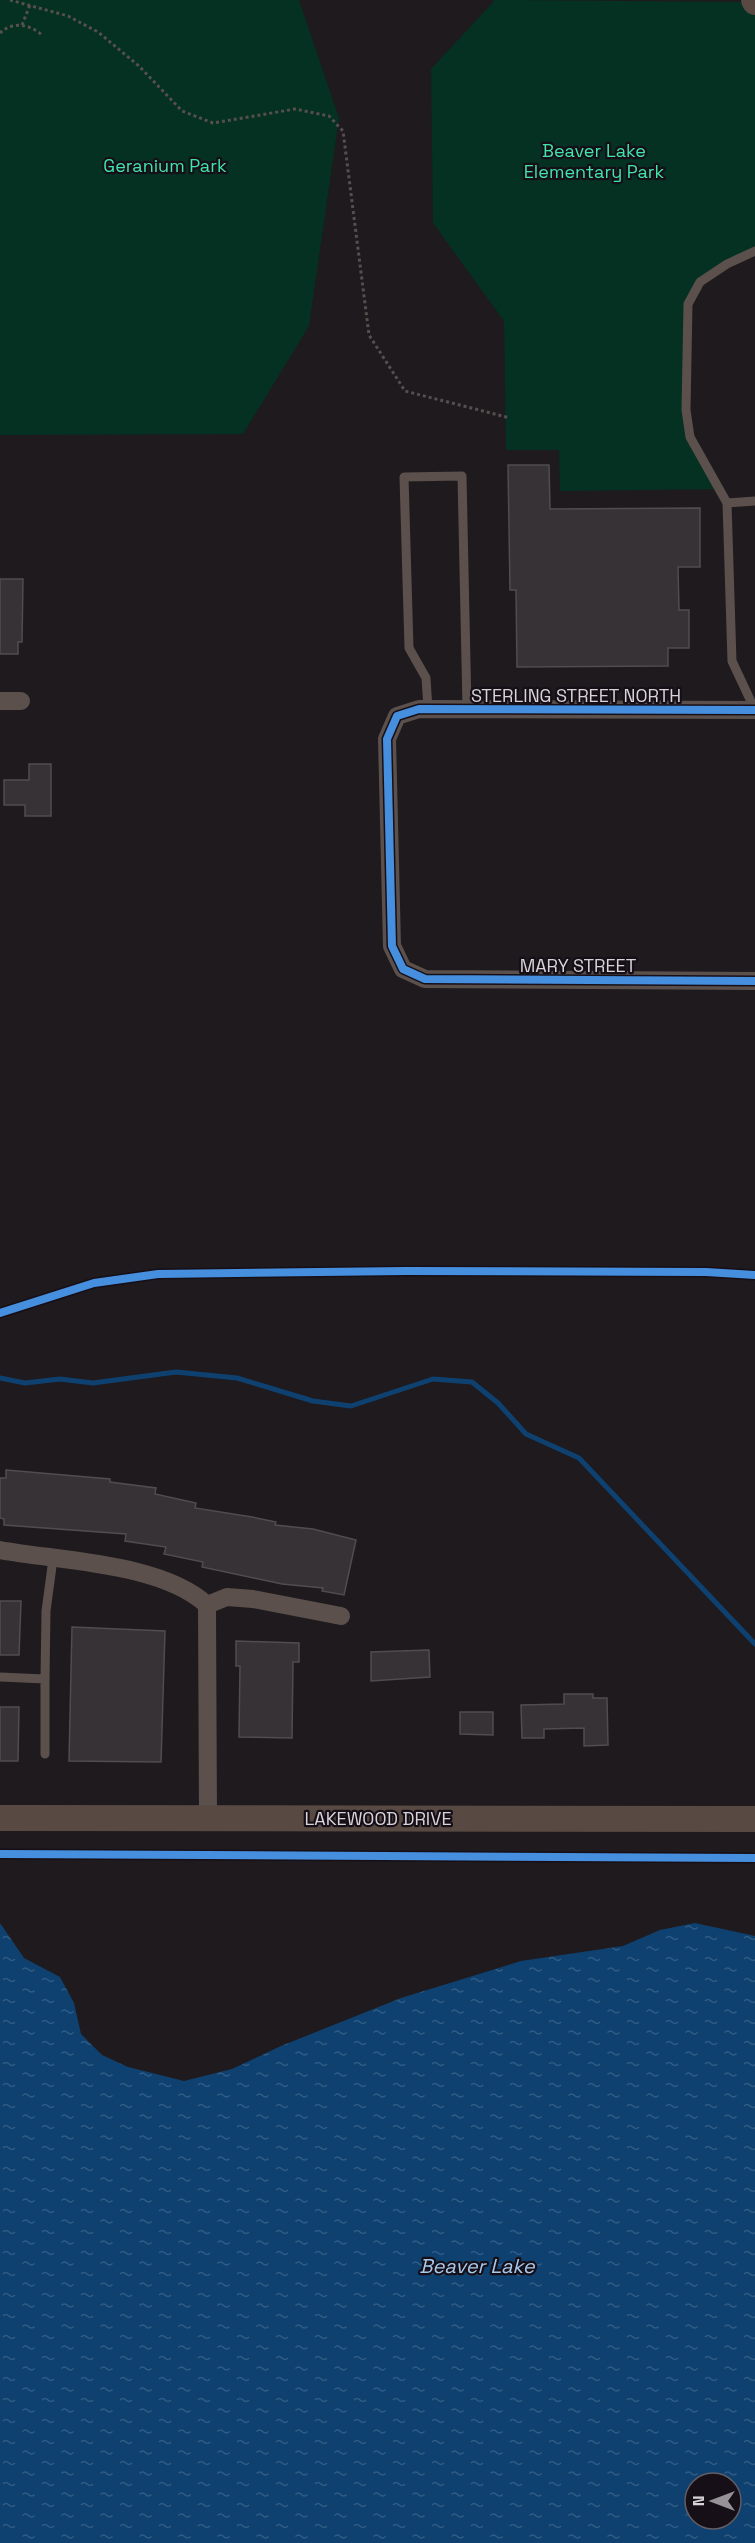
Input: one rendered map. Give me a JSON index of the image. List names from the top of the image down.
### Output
{
  "streets": {
    "street": ["STERLING STREET NORTH", "MARY STREET", "LAKEWOOD DRIVE"]
  },
  "crossings": [
    ["STERLING STREET NORTH", "MARY STREET"]
  ],
  "water": ["Beaver Lake"],
  "parks": ["Beaver Lake Elementary Park", "Geranium Park"],
  "north": "left"
}
